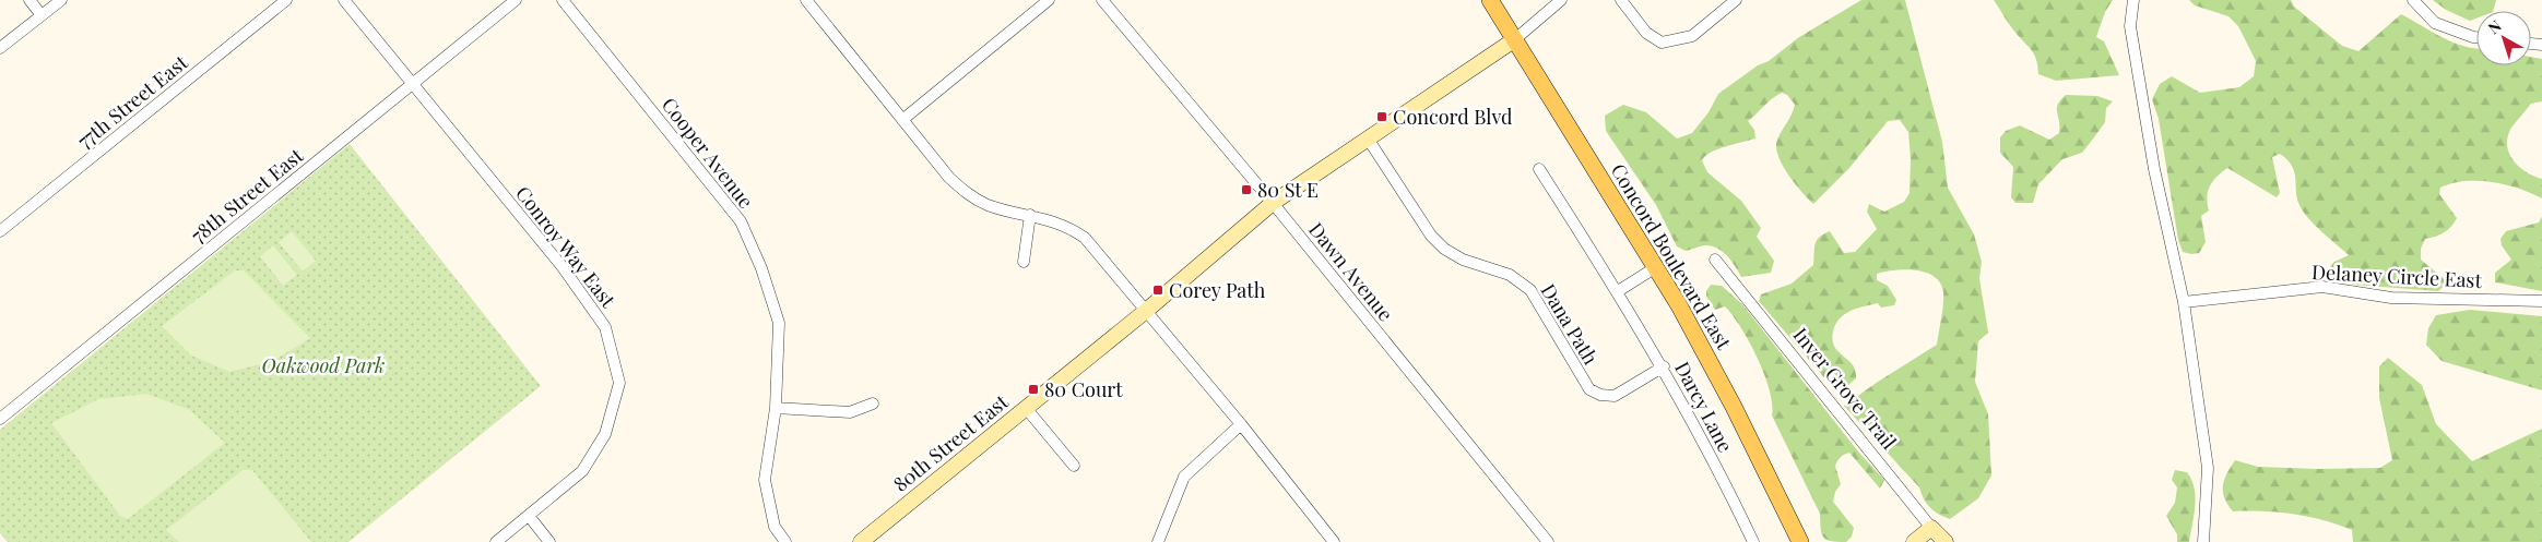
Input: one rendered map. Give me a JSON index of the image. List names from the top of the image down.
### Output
{
  "streets": {
    "main road": ["Concord Boulevard East"],
    "street": [
      "77th Street East",
      "Cooper Avenue",
      "78th Street East",
      "Conroy Way East",
      "Dawn Avenue",
      "Delaney Circle East",
      "Dana Path",
      "Inver Grove Trail",
      "Darcy Lane",
      "80th Street East"
    ]
  },
  "crossings": [
    ["78th Street East", "Conroy Way East"],
    ["Concord Boulevard East", "80th Street East"],
    ["Dawn Avenue", "80th Street East"],
    ["Dana Path", "Darcy Lane"],
    ["Dana Path", "80th Street East"]
  ],
  "parks": ["Oakwood Park"],
  "places": {
    "transit": [
      "Concord Blvd",
      "80 St E",
      "Corey Path",
      "80 Court"
    ]
  },
  "north": "top left"
}
